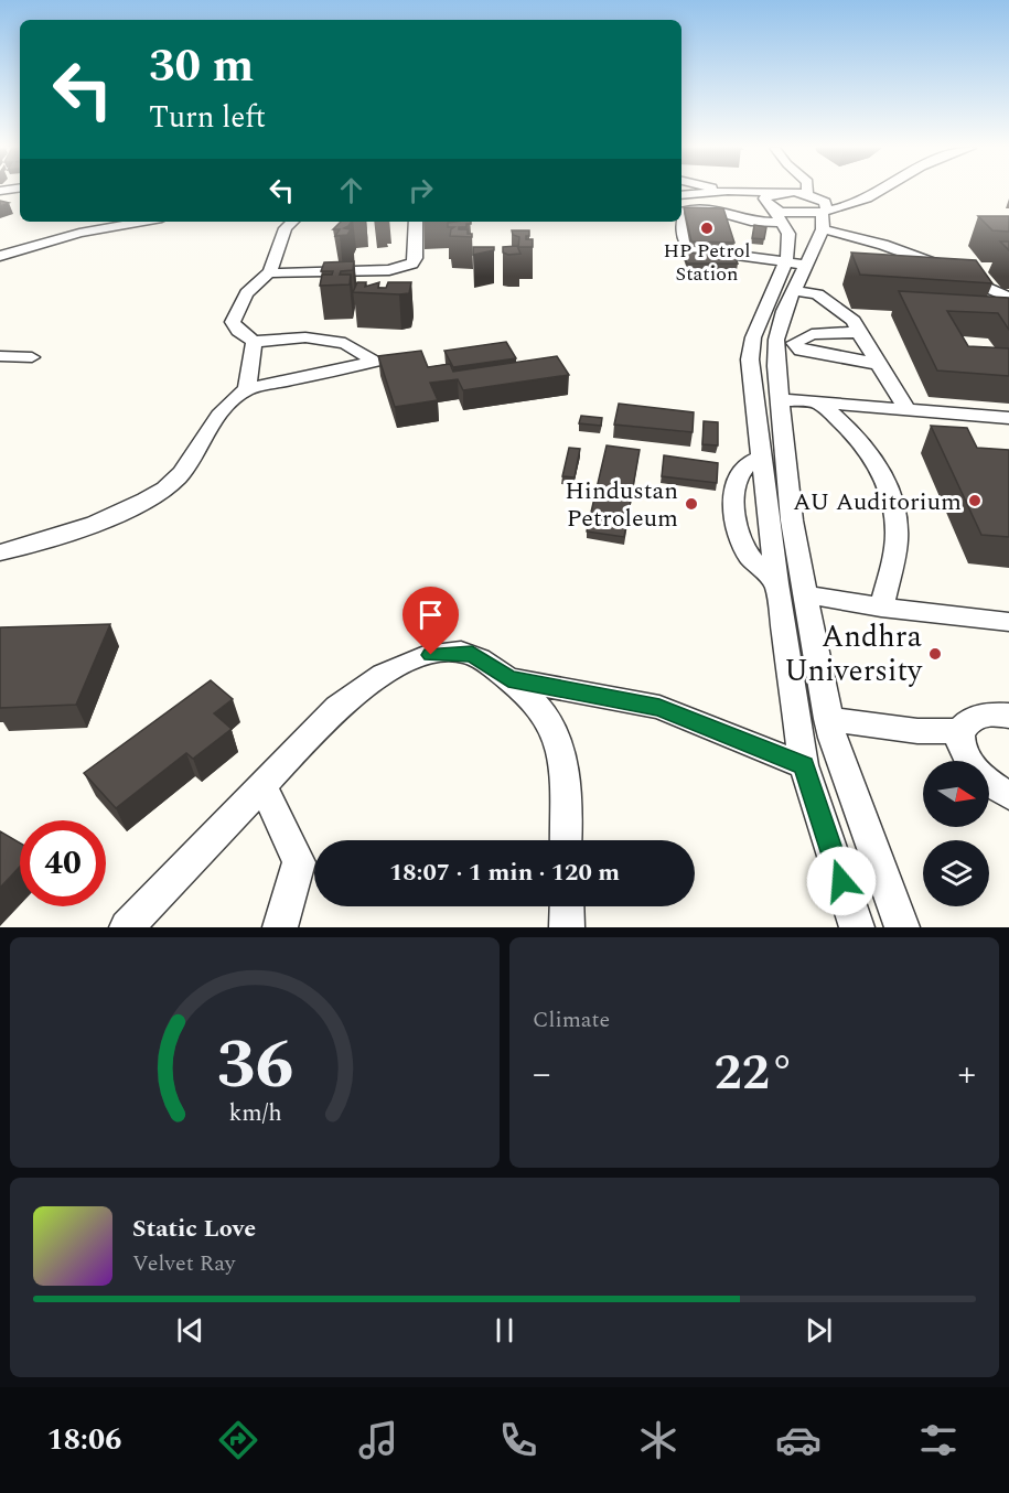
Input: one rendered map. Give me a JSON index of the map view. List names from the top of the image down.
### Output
{
  "places": [
    "HP Petrol Station",
    "AU Auditorium",
    "Hindustan Petroleum",
    "Andhra University"
  ],
  "north": "right",
  "page": {
    "turn": ["30 m", "Turn left"],
    "limit": "40",
    "trip": "18:07 · 1 min · 120 m",
    "tile": "Climate",
    "heat": ["−", "22°", "+"],
    "song": ["Static Love", "Velvet Ray"],
    "tabs": "18:06",
    "gauge": ["36", "km/h"]
  }
}
